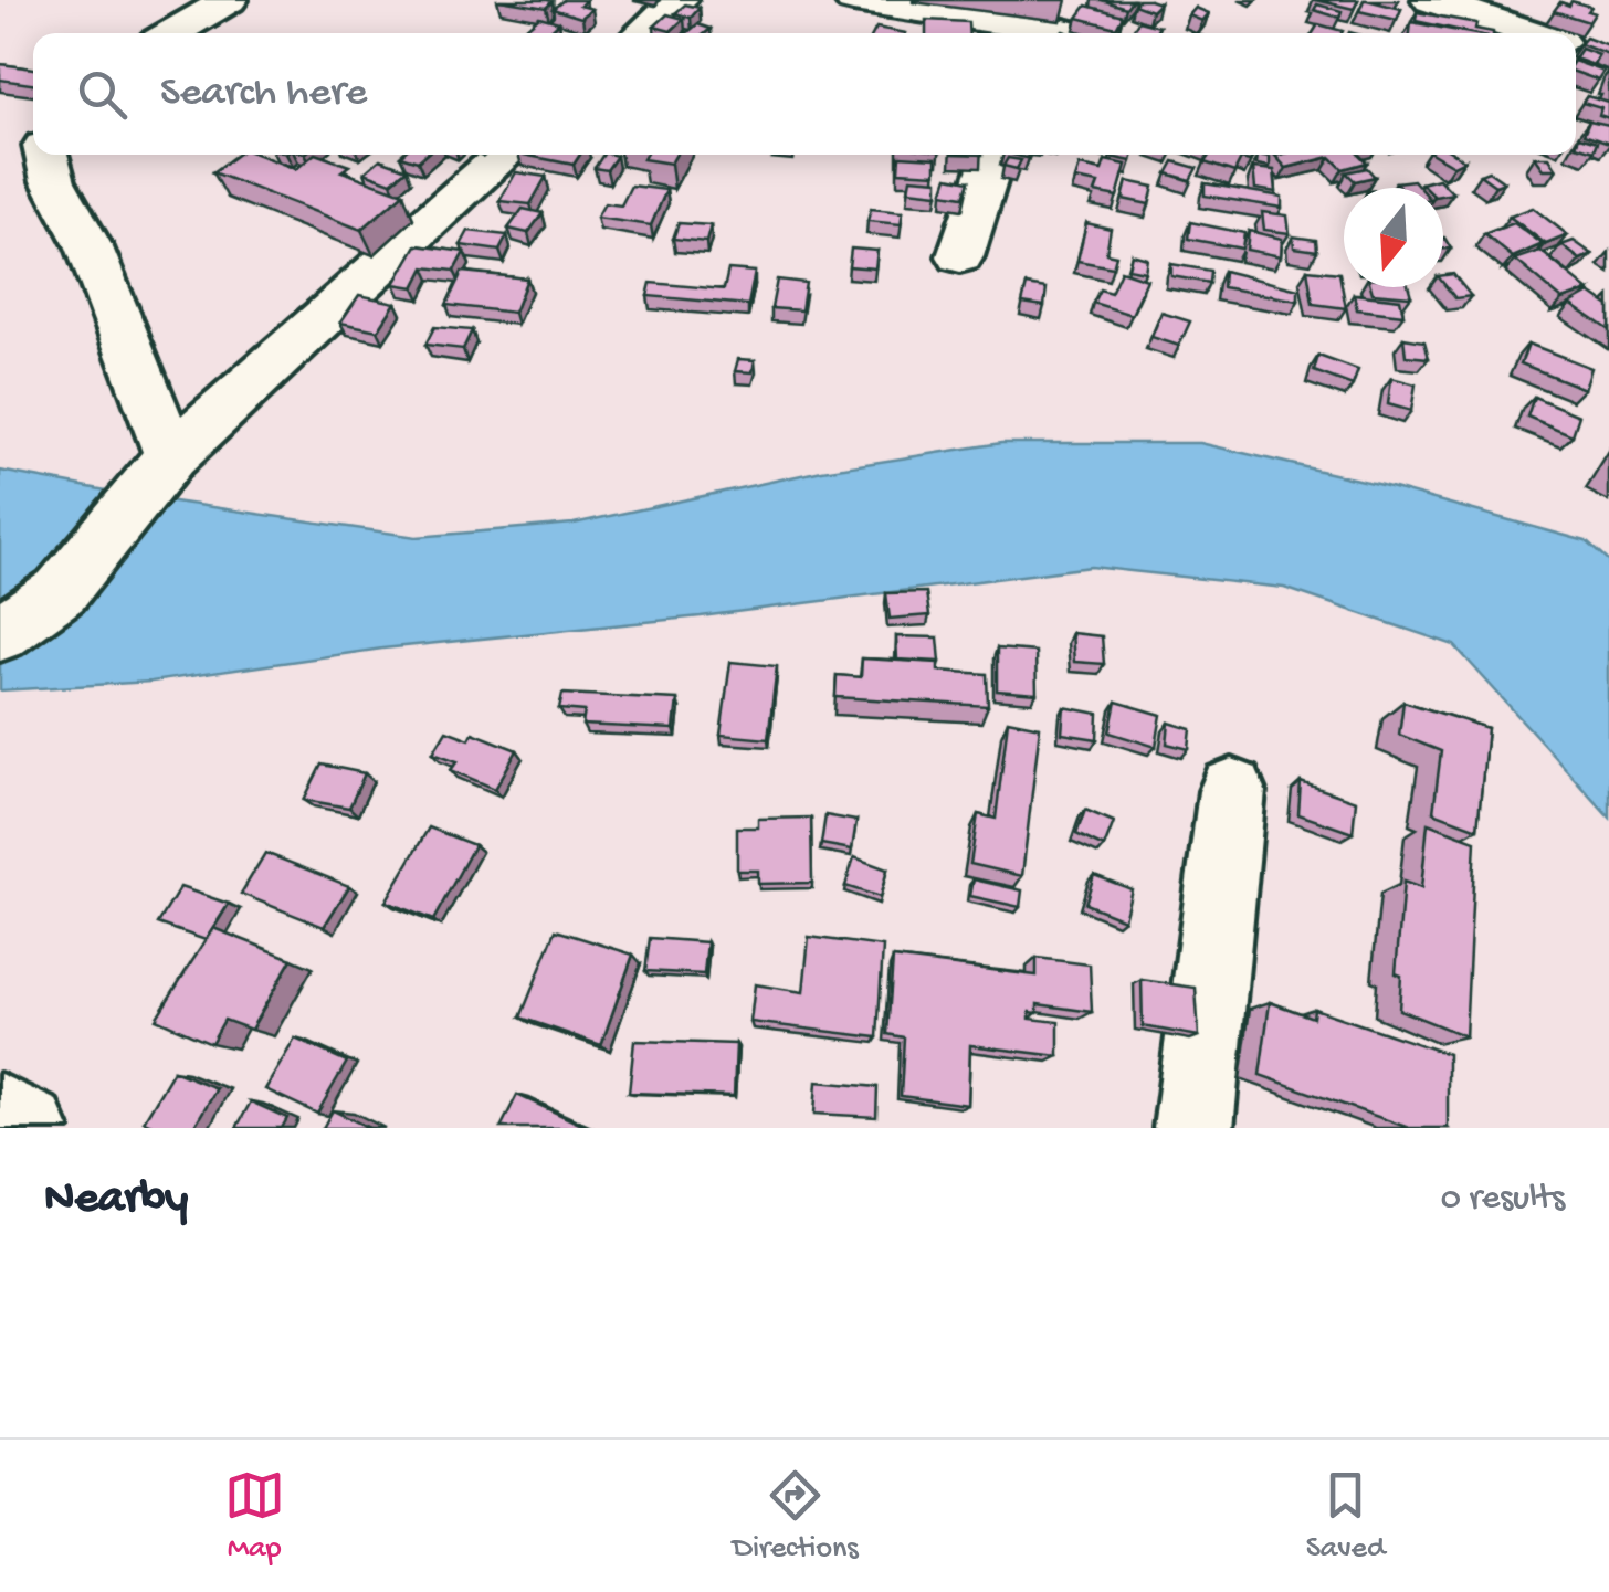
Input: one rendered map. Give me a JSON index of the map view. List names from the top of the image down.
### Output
{
  "north": "bottom",
  "page": {
    "search": "Search here",
    "heading": ["Nearby", "0 results"],
    "nav": ["Map", "Directions", "Saved"]
  }
}
